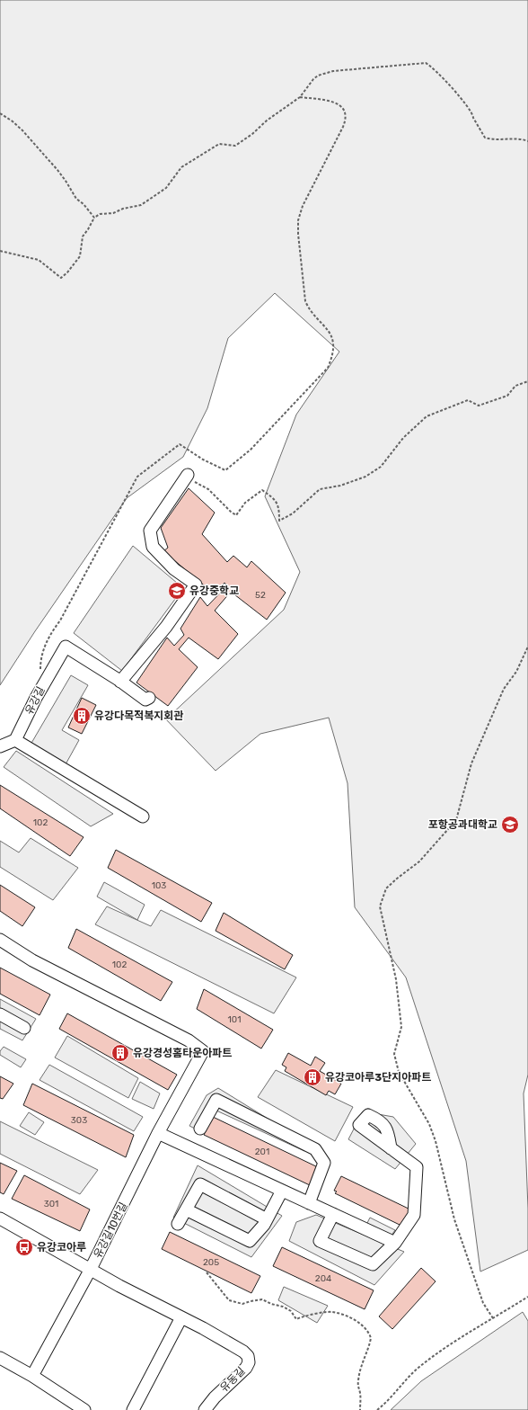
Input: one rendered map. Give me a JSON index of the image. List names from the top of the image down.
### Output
{
  "streets": {
    "street": ["유강길", "유강길10번길", "유동길"]
  },
  "places": {
    "school or university": ["유강중학교", "포항공과대학교"],
    "building": ["유강다목적복지회관", "유강경성홈타운아파트", "유강코아루3단지아파트"],
    "bus stop": ["유강코아루"]
  },
  "house_numbers": [
    "52",
    "102",
    "103",
    "102",
    "101",
    "303",
    "201",
    "301",
    "205",
    "204"
  ]
}
